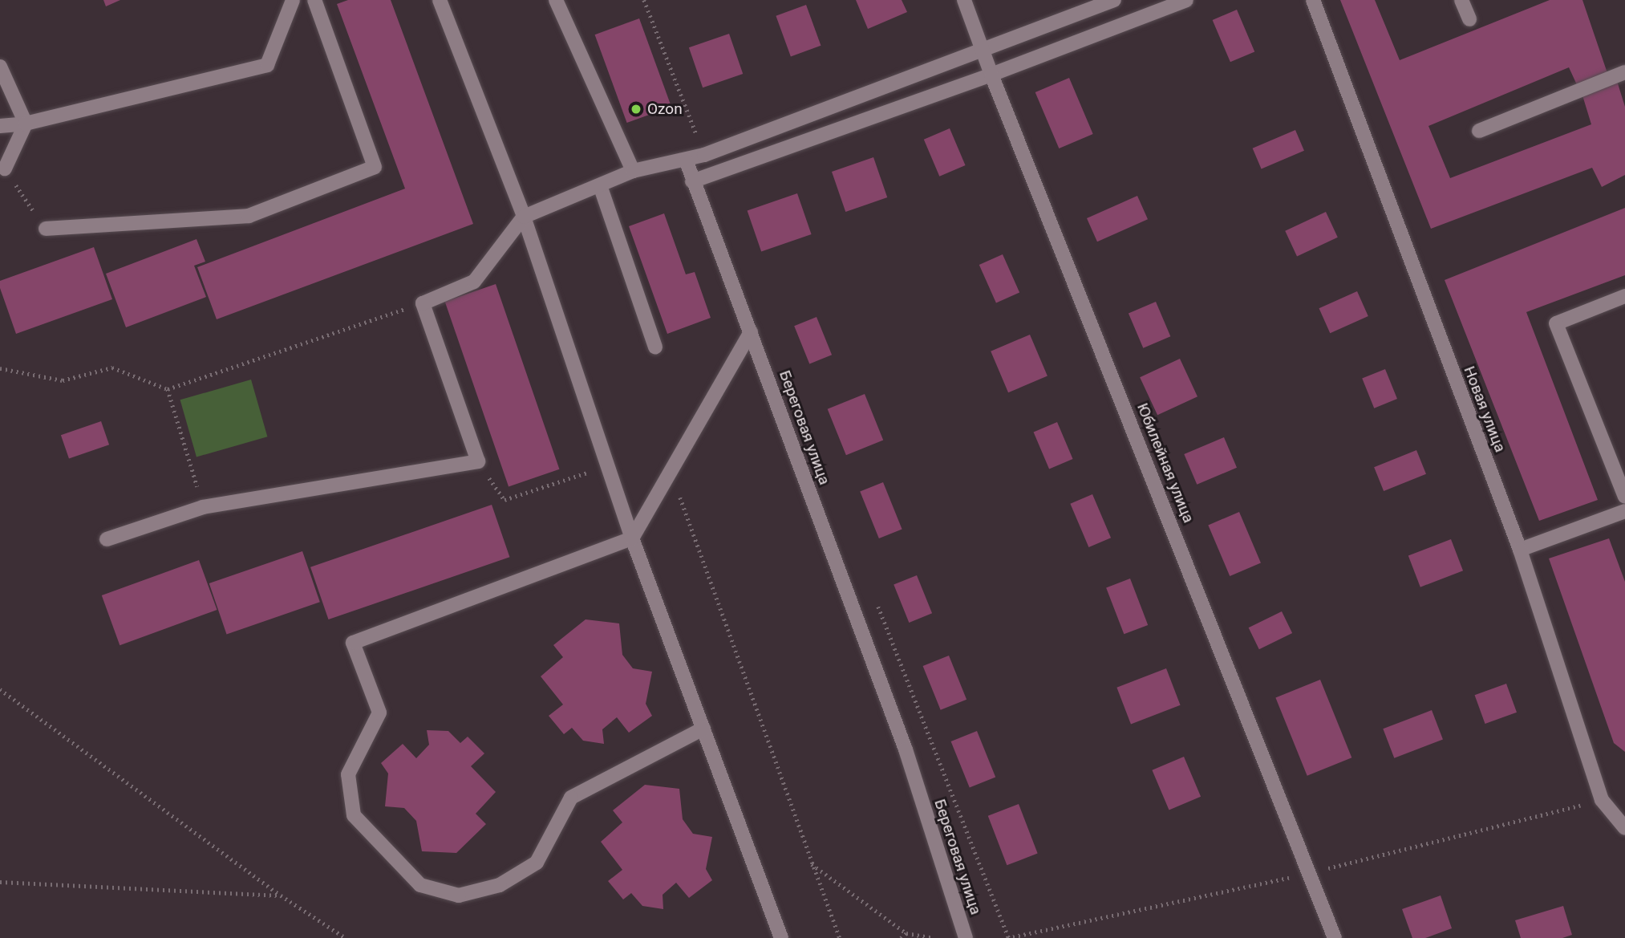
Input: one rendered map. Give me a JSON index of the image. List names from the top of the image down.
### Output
{
  "streets": {
    "street": ["Новая улица", "Береговая улица", "Юбилейная улица"]
  },
  "places": ["Ozon"]
}
